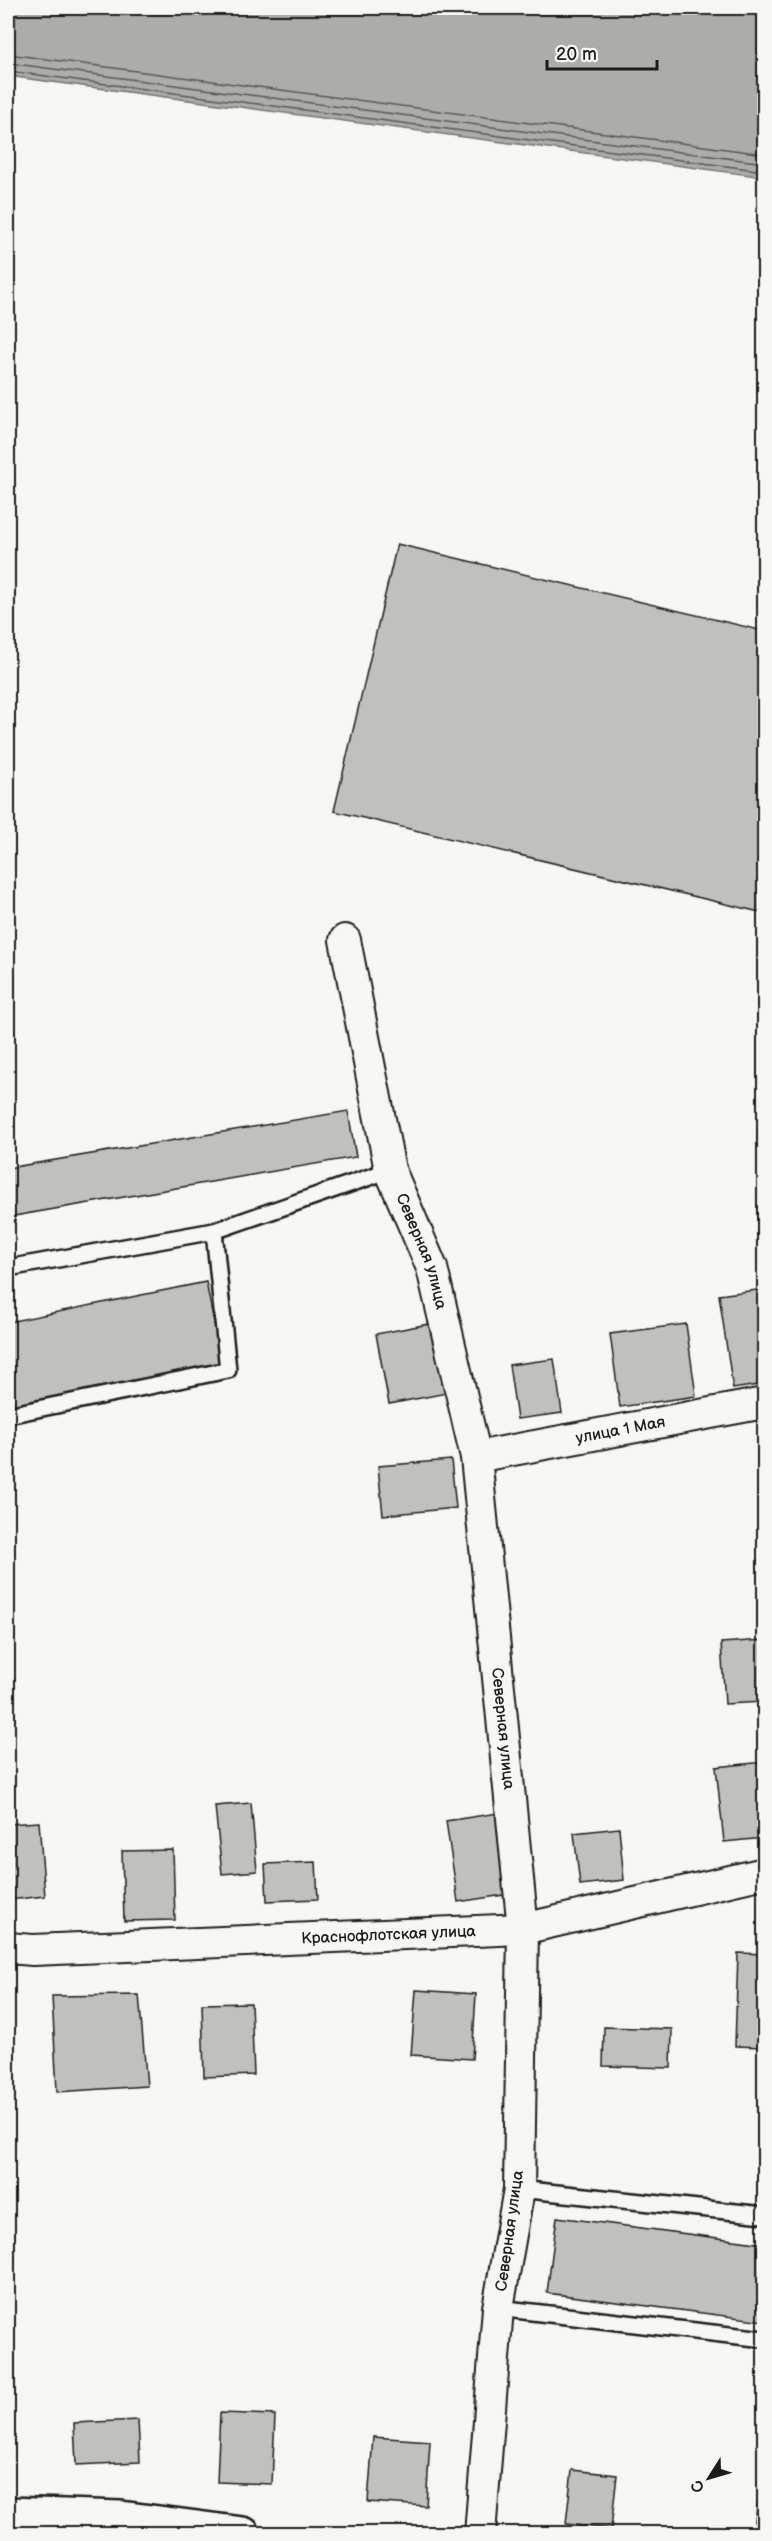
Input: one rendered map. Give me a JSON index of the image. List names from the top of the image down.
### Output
{
  "streets": {
    "street": ["Северная улица", "улица 1 Мая", "Краснофлотская улица"]
  },
  "crossings": [
    ["Северная улица", "улица 1 Мая"],
    ["Северная улица", "Краснофлотская улица"]
  ],
  "scale_bar": "20 m",
  "north": "bottom left"
}
